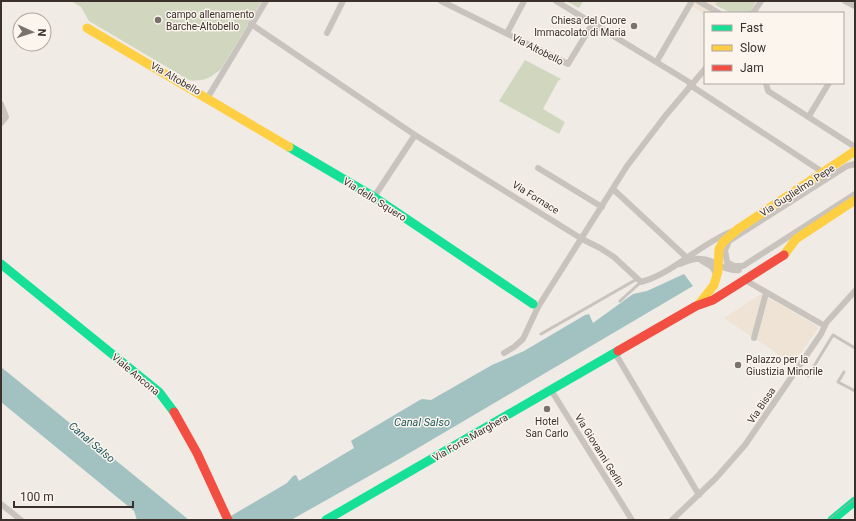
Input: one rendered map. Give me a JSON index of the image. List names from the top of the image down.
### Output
{
  "streets": {
    "street": [
      "Via Altobello",
      "Via Guglielmo Pepe",
      "Via Fornace",
      "Via dello Squero",
      "Viale Ancona",
      "Via Bissa",
      "Via Forte Marghera",
      "Via Giovanni Gerlin"
    ]
  },
  "crossings": [
    ["Via Altobello", "Via Fornace"],
    ["Via Altobello", "Via dello Squero"],
    ["Via Guglielmo Pepe", "Via Fornace"],
    ["Via Guglielmo Pepe", "Via Forte Marghera"],
    ["Via Forte Marghera", "Via Giovanni Gerlin"]
  ],
  "water": ["Canal Salso"],
  "places": [
    "campo allenamento Barche-Altobello",
    "Chiesa del Cuore Immacolato di Maria",
    "Palazzo per la Giustizia Minorile",
    "Hotel San Carlo"
  ],
  "legend": ["Fast", "Slow", "Jam"],
  "scale_bar": "100 m",
  "north": "right"
}
